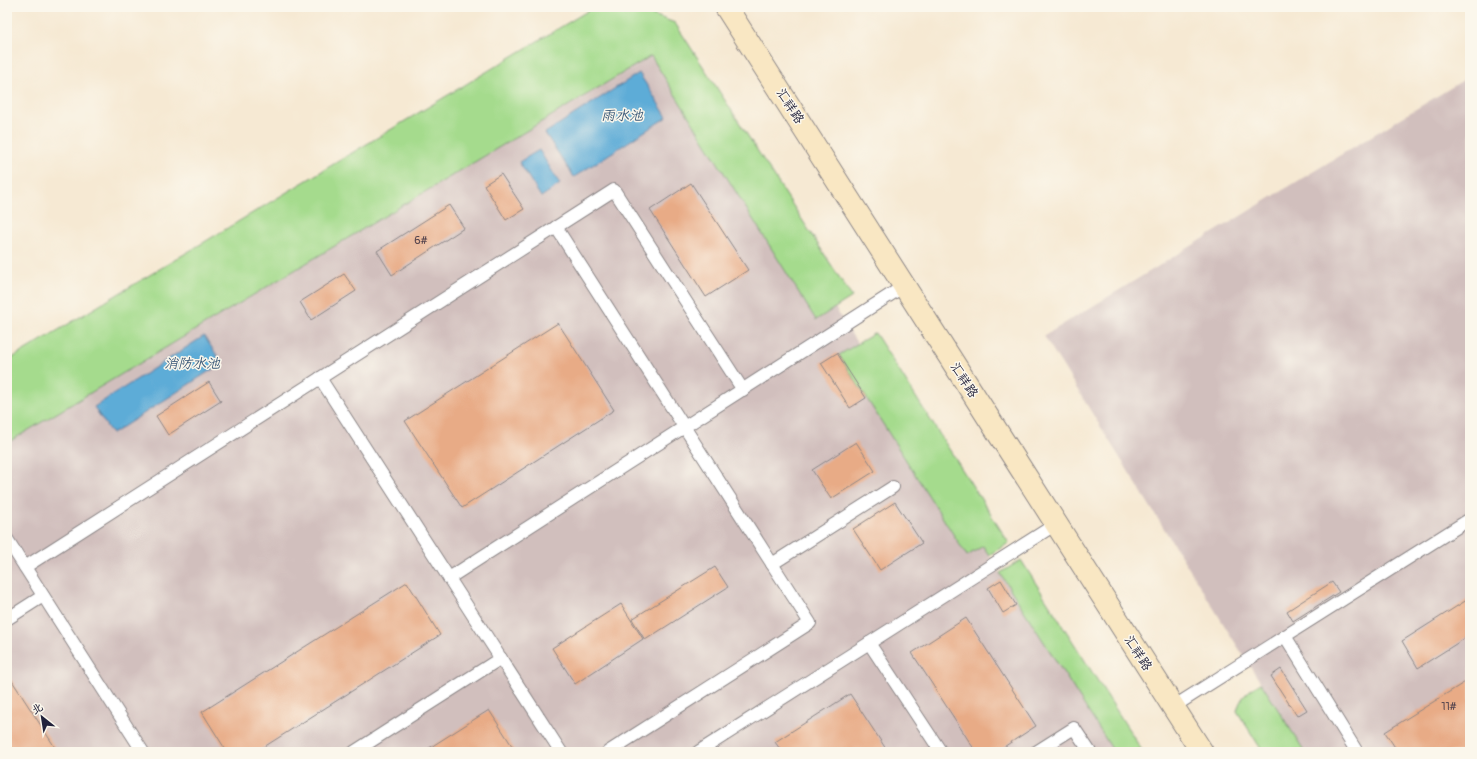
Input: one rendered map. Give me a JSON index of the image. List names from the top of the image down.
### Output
{
  "streets": {
    "main road": ["汇祥路"]
  },
  "water": ["雨水池", "消防水池"],
  "house_numbers": ["6#", "11#"],
  "north": "top left"
}
